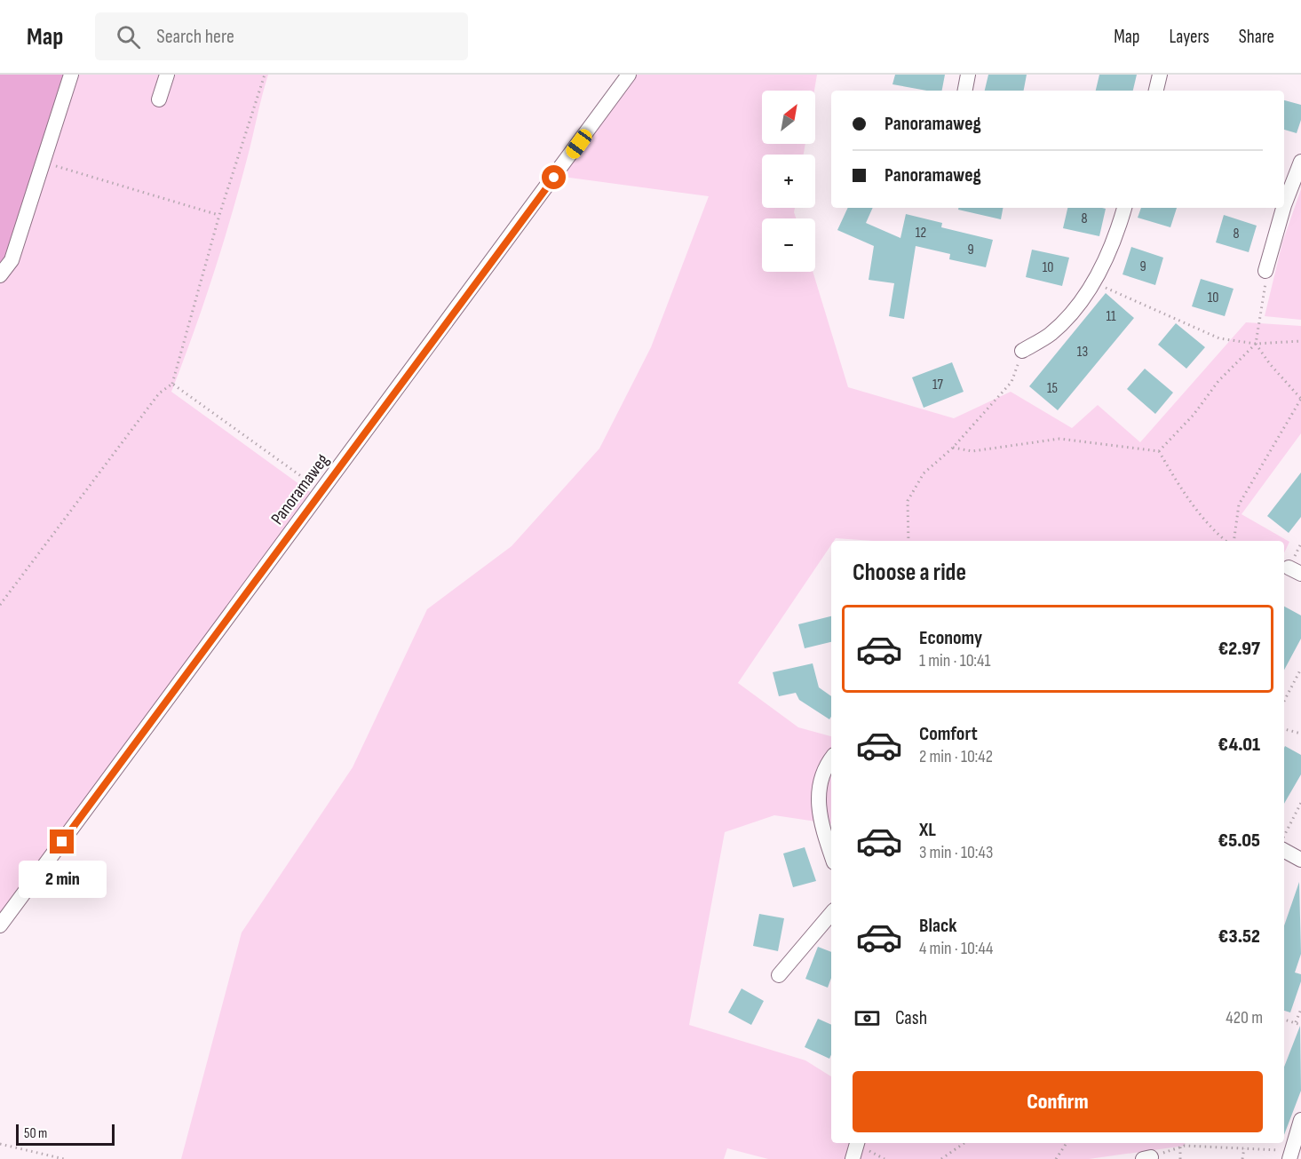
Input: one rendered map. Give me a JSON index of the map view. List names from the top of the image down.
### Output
{
  "streets": {
    "street": ["Panoramaweg"]
  },
  "house_numbers": [
    "8",
    "12",
    "8",
    "9",
    "9",
    "10",
    "10",
    "11",
    "13",
    "17",
    "15"
  ],
  "scale_bar": "50 m",
  "north": "top right",
  "page": {
    "header": "Map",
    "search": "Search here",
    "nav": ["Map", "Layers", "Share"],
    "map_buttons": ["+", "−"],
    "banner": ["Panoramaweg", "Panoramaweg"],
    "heading": "Choose a ride",
    "list": [
      {
        "name": "Economy",
        "note": "1 min · 10:41",
        "value": "€2.97"
      },
      {
        "name": "Comfort",
        "note": "2 min · 10:42",
        "value": "€4.01"
      },
      {
        "name": "XL",
        "note": "3 min · 10:43",
        "value": "€5.05"
      },
      {
        "name": "Black",
        "note": "4 min · 10:44",
        "value": "€3.52"
      }
    ],
    "bubble": "2 min",
    "pay": ["Cash", "420 m"],
    "buttons": "Confirm",
    "scale": "50 m"
  }
}
